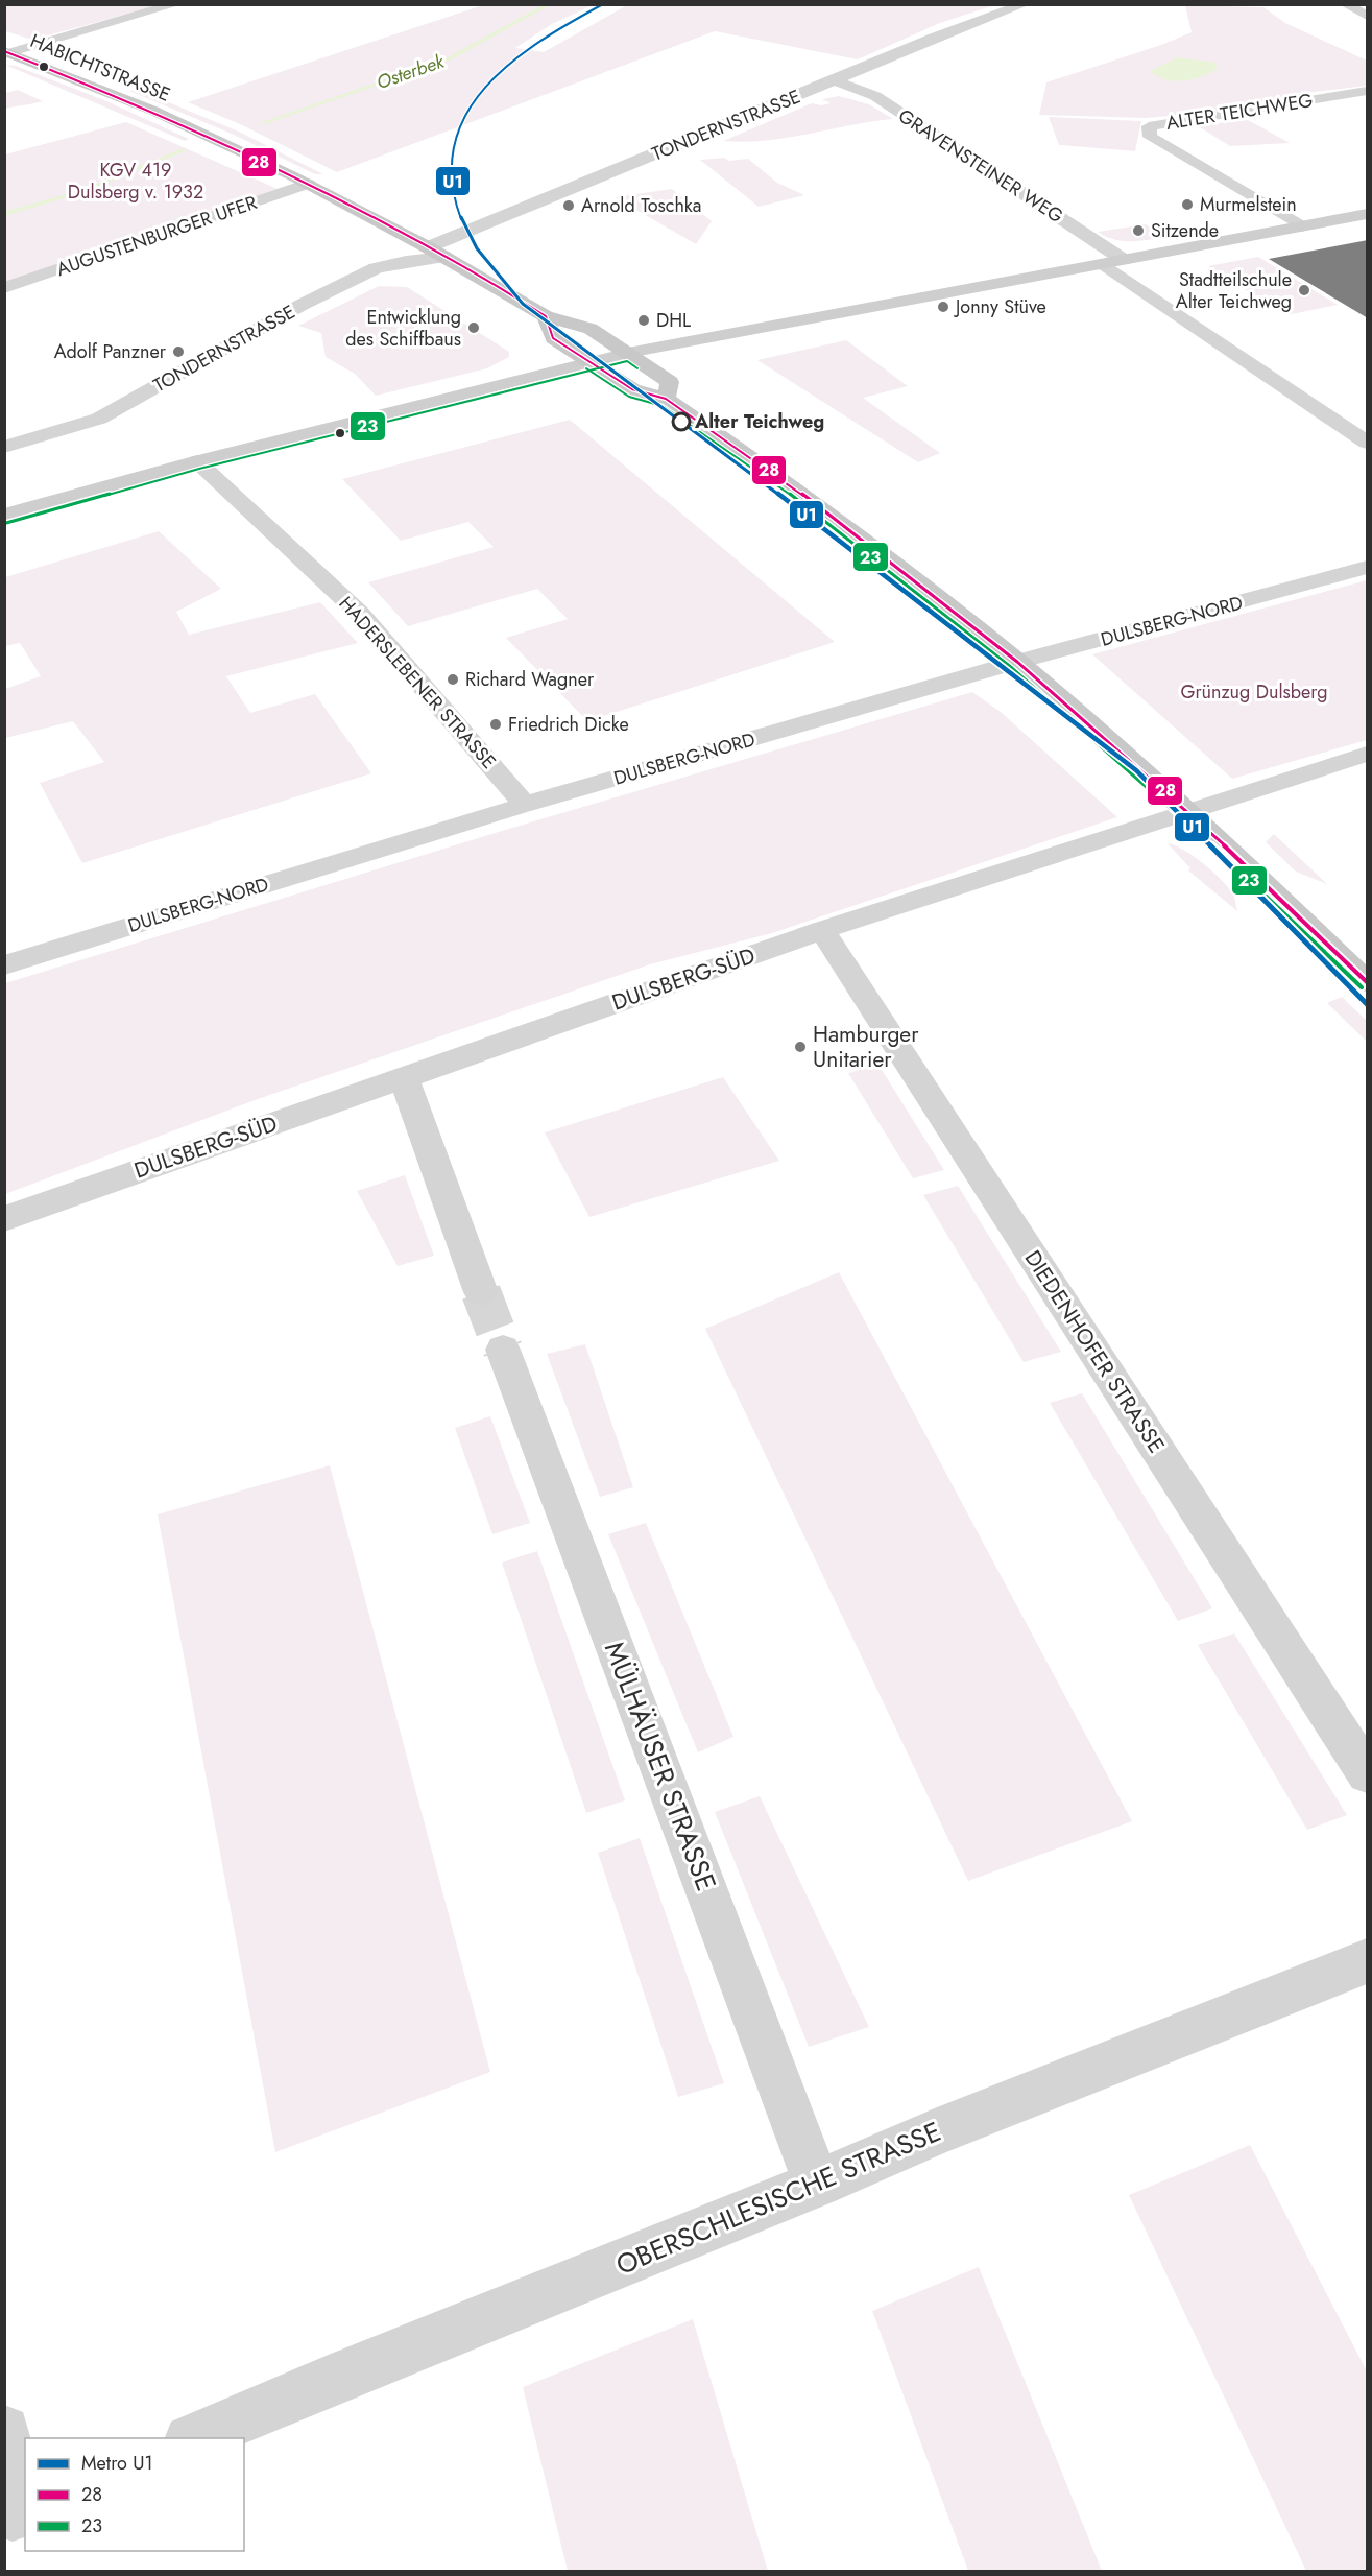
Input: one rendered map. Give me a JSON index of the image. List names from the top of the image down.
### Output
{
  "streets": {
    "main road": ["HABICHTSTRASSE"],
    "street": [
      "ALTER TEICHWEG",
      "TONDERNSTRASSE",
      "GRAVENSTEINER WEG",
      "AUGUSTENBURGER UFER",
      "DULSBERG-NORD",
      "HADERSLEBENER STRASSE",
      "DULSBERG-SÜD",
      "DIEDENHOFER STRASSE",
      "MÜLHÄUSER STRASSE",
      "OBERSCHLESISCHE STRASSE"
    ]
  },
  "crossings": [
    ["HABICHTSTRASSE", "TONDERNSTRASSE"],
    ["HABICHTSTRASSE", "AUGUSTENBURGER UFER"],
    ["TONDERNSTRASSE", "GRAVENSTEINER WEG"],
    ["DULSBERG-NORD", "HADERSLEBENER STRASSE"],
    ["DULSBERG-SÜD", "DIEDENHOFER STRASSE"],
    ["MÜLHÄUSER STRASSE", "OBERSCHLESISCHE STRASSE"]
  ],
  "water": ["Osterbek"],
  "parks": ["KGV 419 Dulsberg v. 1932", "Grünzug Dulsberg"],
  "places": [
    "Murmelstein",
    "Arnold Toschka",
    "Sitzende",
    "Stadtteilschule Alter Teichweg",
    "Jonny Stüve",
    "DHL",
    "Entwicklung des Schiffbaus",
    "Adolf Panzner",
    "Alter Teichweg",
    "Richard Wagner",
    "Friedrich Dicke",
    "Hamburger Unitarier"
  ],
  "lines": ["metro line U1", "transit line 28", "transit line 23"],
  "legend": ["Metro U1", "28", "23"]
}
